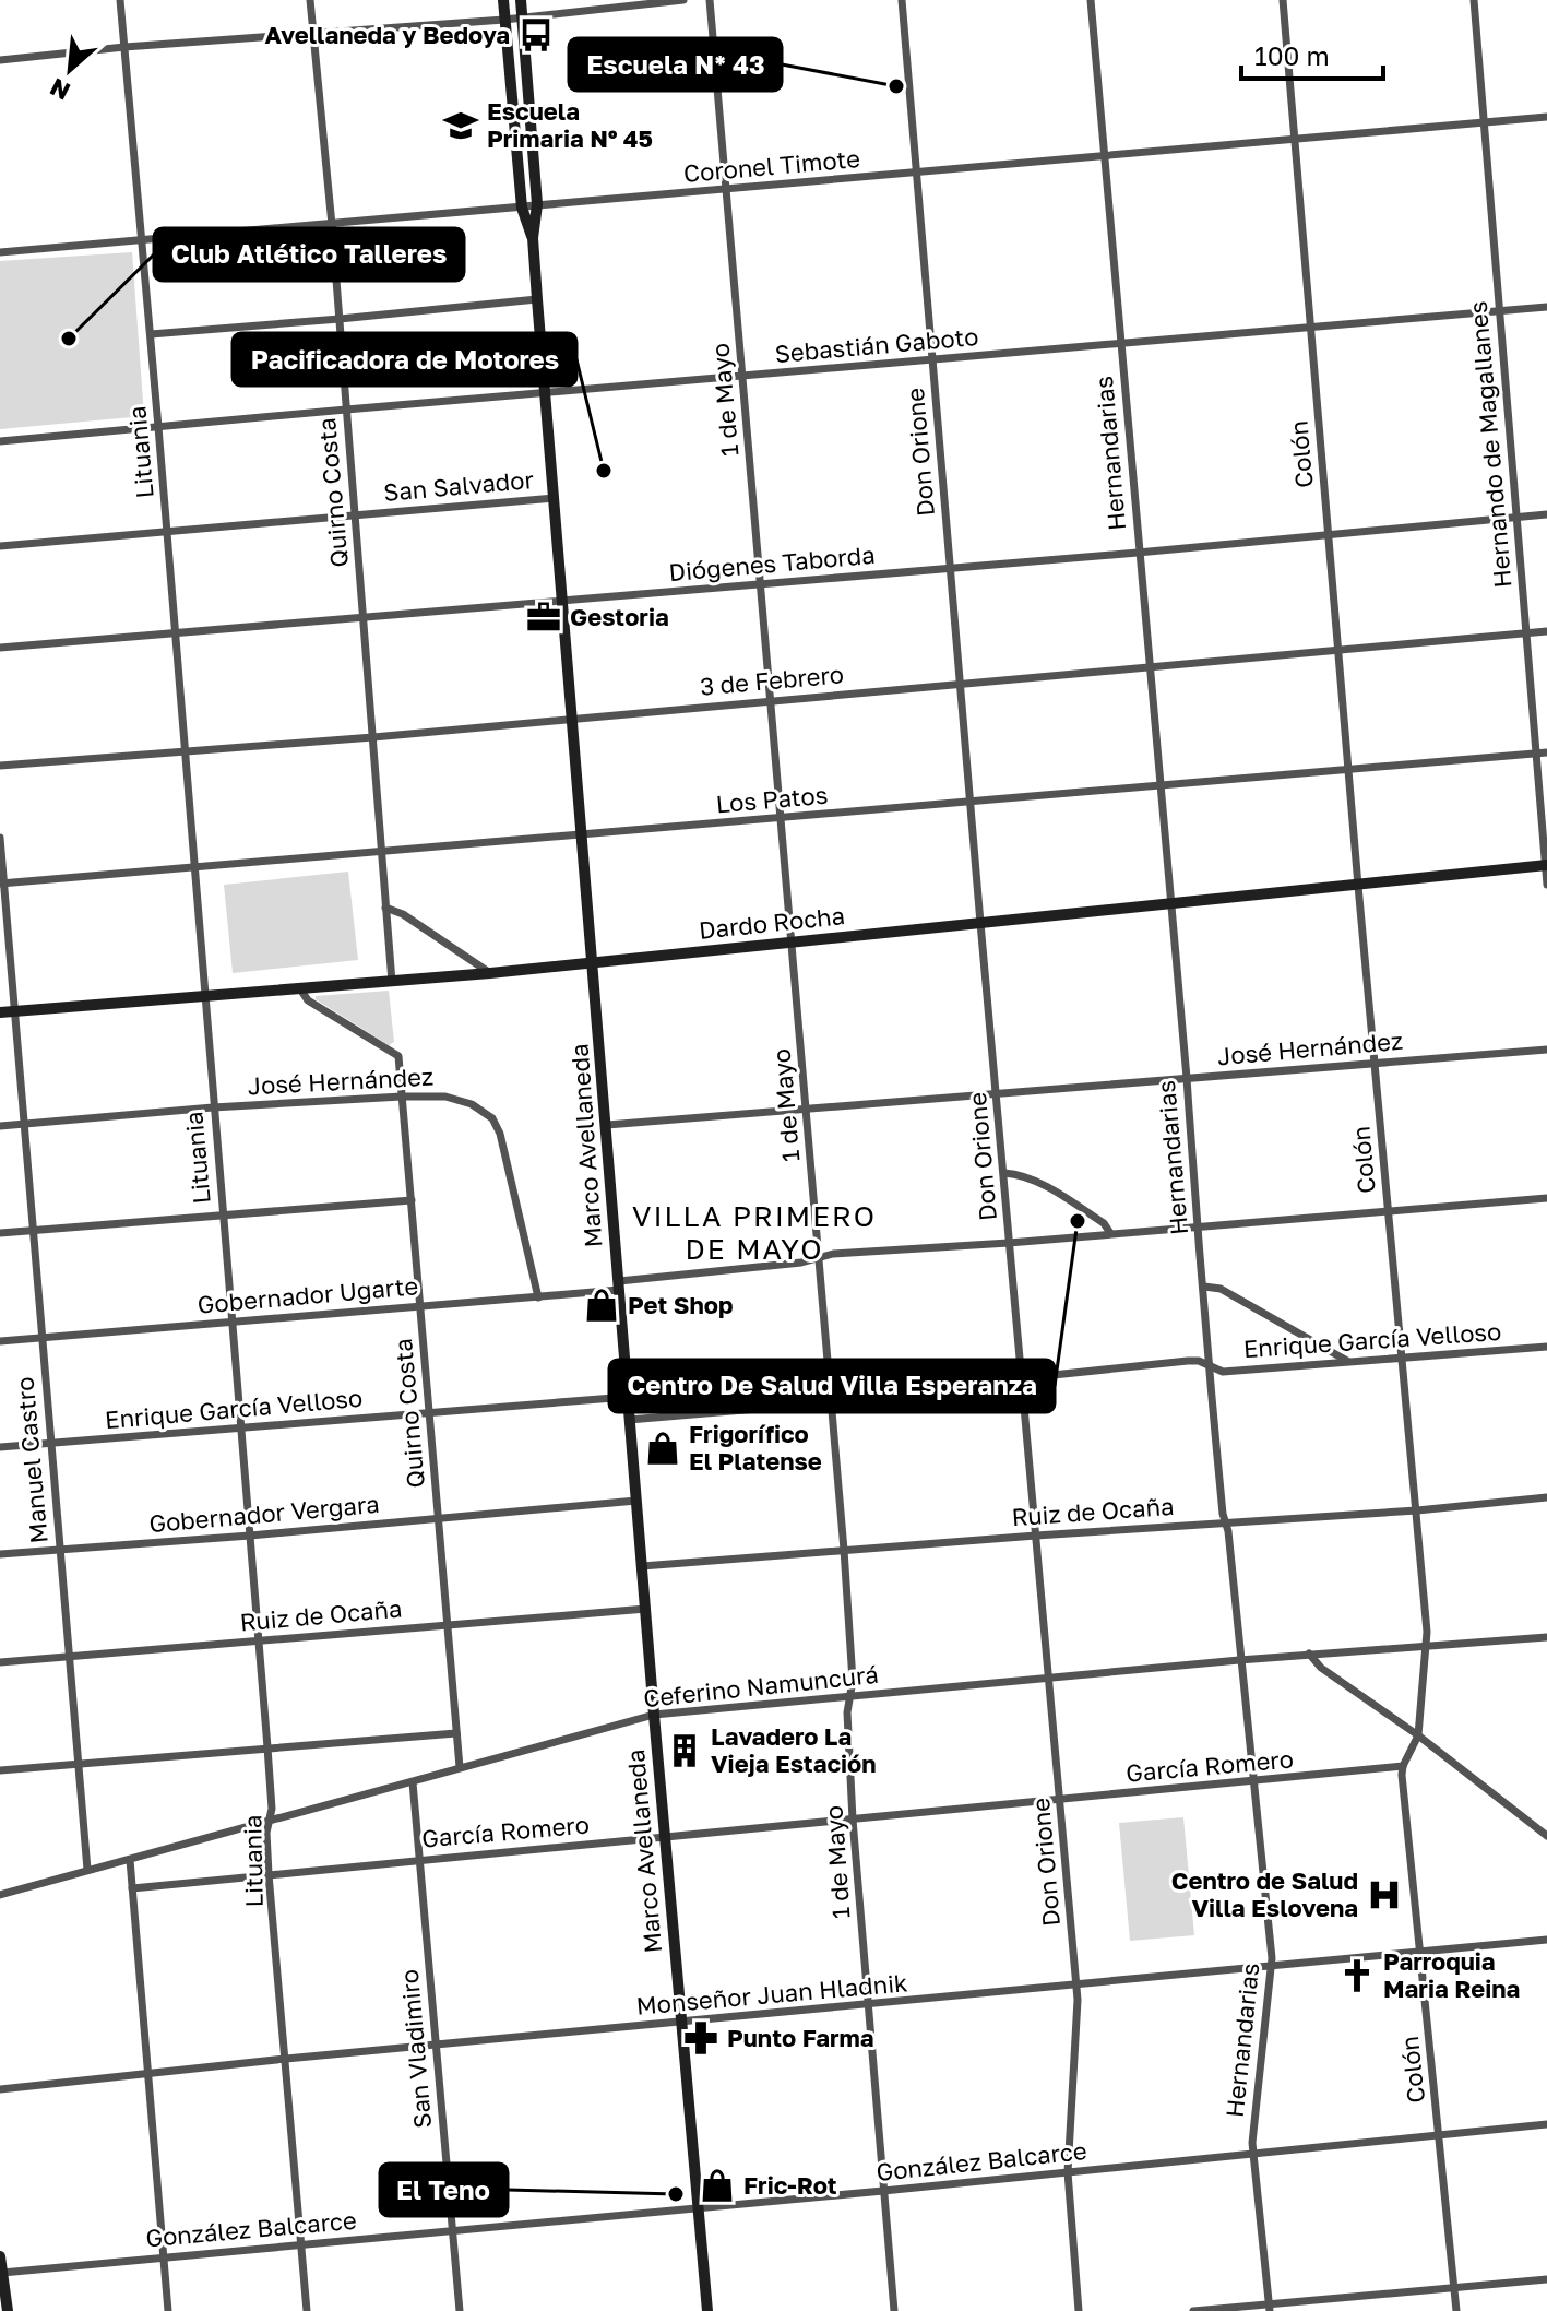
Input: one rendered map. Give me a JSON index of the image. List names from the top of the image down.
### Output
{
  "streets": {
    "street": [
      "Coronel Timote",
      "Sebastián Gaboto",
      "1 de Mayo",
      "Hernando de Magallanes",
      "Lituania",
      "Don Orione",
      "Hernandarias",
      "Colón",
      "San Salvador",
      "Quirno Costa",
      "Diógenes Taborda",
      "3 de Febrero",
      "Los Patos",
      "Dardo Rocha",
      "José Hernández",
      "Marco Avellaneda",
      "Gobernador Ugarte",
      "Enrique García Velloso",
      "Manuel Castro",
      "Ruiz de Ocaña",
      "Gobernador Vergara",
      "Ceferino Namuncurá",
      "García Romero",
      "Monseñor Juan Hladnik",
      "San Vladimiro",
      "González Balcarce"
    ]
  },
  "crossings": [
    ["Coronel Timote", "1 de Mayo"],
    ["Coronel Timote", "Hernando de Magallanes"],
    ["Coronel Timote", "Lituania"],
    ["Coronel Timote", "Don Orione"],
    ["Coronel Timote", "Hernandarias"],
    ["Coronel Timote", "Colón"],
    ["Coronel Timote", "Quirno Costa"],
    ["Coronel Timote", "Marco Avellaneda"],
    ["Sebastián Gaboto", "1 de Mayo"],
    ["Sebastián Gaboto", "Hernando de Magallanes"],
    ["Sebastián Gaboto", "Lituania"],
    ["Sebastián Gaboto", "Don Orione"],
    ["Sebastián Gaboto", "Hernandarias"],
    ["Sebastián Gaboto", "Colón"],
    ["Sebastián Gaboto", "Quirno Costa"],
    ["Sebastián Gaboto", "Marco Avellaneda"],
    ["1 de Mayo", "Diógenes Taborda"],
    ["1 de Mayo", "3 de Febrero"],
    ["1 de Mayo", "Los Patos"],
    ["1 de Mayo", "Dardo Rocha"],
    ["1 de Mayo", "José Hernández"],
    ["1 de Mayo", "Gobernador Ugarte"],
    ["1 de Mayo", "Enrique García Velloso"],
    ["1 de Mayo", "Ruiz de Ocaña"],
    ["1 de Mayo", "Ceferino Namuncurá"],
    ["1 de Mayo", "García Romero"],
    ["1 de Mayo", "Monseñor Juan Hladnik"],
    ["1 de Mayo", "González Balcarce"],
    ["Hernando de Magallanes", "Diógenes Taborda"],
    ["Hernando de Magallanes", "3 de Febrero"],
    ["Hernando de Magallanes", "Los Patos"],
    ["Hernando de Magallanes", "Dardo Rocha"],
    ["Lituania", "San Salvador"],
    ["Lituania", "Diógenes Taborda"],
    ["Lituania", "3 de Febrero"],
    ["Lituania", "Los Patos"],
    ["Lituania", "Dardo Rocha"],
    ["Lituania", "José Hernández"],
    ["Lituania", "Gobernador Ugarte"],
    ["Lituania", "Enrique García Velloso"],
    ["Lituania", "Ruiz de Ocaña"],
    ["Lituania", "Gobernador Vergara"],
    ["Lituania", "Ceferino Namuncurá"],
    ["Lituania", "García Romero"],
    ["Lituania", "Monseñor Juan Hladnik"],
    ["Lituania", "González Balcarce"],
    ["Don Orione", "Diógenes Taborda"],
    ["Don Orione", "3 de Febrero"],
    ["Don Orione", "Los Patos"],
    ["Don Orione", "Dardo Rocha"],
    ["Don Orione", "José Hernández"],
    ["Don Orione", "Gobernador Ugarte"],
    ["Don Orione", "Enrique García Velloso"],
    ["Don Orione", "Ruiz de Ocaña"],
    ["Don Orione", "Ceferino Namuncurá"],
    ["Don Orione", "García Romero"],
    ["Don Orione", "Monseñor Juan Hladnik"],
    ["Don Orione", "González Balcarce"],
    ["Hernandarias", "Diógenes Taborda"],
    ["Hernandarias", "3 de Febrero"],
    ["Hernandarias", "Los Patos"],
    ["Hernandarias", "Dardo Rocha"],
    ["Hernandarias", "José Hernández"],
    ["Hernandarias", "Gobernador Ugarte"],
    ["Hernandarias", "Enrique García Velloso"],
    ["Hernandarias", "Ruiz de Ocaña"],
    ["Hernandarias", "Ceferino Namuncurá"],
    ["Hernandarias", "García Romero"],
    ["Hernandarias", "Monseñor Juan Hladnik"],
    ["Hernandarias", "González Balcarce"],
    ["Colón", "Diógenes Taborda"],
    ["Colón", "3 de Febrero"],
    ["Colón", "Los Patos"],
    ["Colón", "Dardo Rocha"],
    ["Colón", "José Hernández"],
    ["Colón", "Gobernador Ugarte"],
    ["Colón", "Enrique García Velloso"],
    ["Colón", "Ruiz de Ocaña"],
    ["Colón", "Ceferino Namuncurá"],
    ["Colón", "García Romero"],
    ["Colón", "Monseñor Juan Hladnik"],
    ["Colón", "González Balcarce"],
    ["San Salvador", "Quirno Costa"],
    ["San Salvador", "Marco Avellaneda"],
    ["Quirno Costa", "Diógenes Taborda"],
    ["Quirno Costa", "3 de Febrero"],
    ["Quirno Costa", "Los Patos"],
    ["Quirno Costa", "Dardo Rocha"],
    ["Quirno Costa", "José Hernández"],
    ["Quirno Costa", "Gobernador Ugarte"],
    ["Quirno Costa", "Enrique García Velloso"],
    ["Quirno Costa", "Ruiz de Ocaña"],
    ["Quirno Costa", "Gobernador Vergara"],
    ["Quirno Costa", "Ceferino Namuncurá"],
    ["Diógenes Taborda", "Marco Avellaneda"],
    ["3 de Febrero", "Marco Avellaneda"],
    ["Los Patos", "Marco Avellaneda"],
    ["Los Patos", "Manuel Castro"],
    ["Dardo Rocha", "Marco Avellaneda"],
    ["Dardo Rocha", "Manuel Castro"],
    ["José Hernández", "Marco Avellaneda"],
    ["José Hernández", "Gobernador Ugarte"],
    ["José Hernández", "Manuel Castro"],
    ["Marco Avellaneda", "Gobernador Ugarte"],
    ["Marco Avellaneda", "Enrique García Velloso"],
    ["Marco Avellaneda", "Ruiz de Ocaña"],
    ["Marco Avellaneda", "Gobernador Vergara"],
    ["Marco Avellaneda", "Ceferino Namuncurá"],
    ["Marco Avellaneda", "García Romero"],
    ["Marco Avellaneda", "Monseñor Juan Hladnik"],
    ["Marco Avellaneda", "González Balcarce"],
    ["Gobernador Ugarte", "Manuel Castro"],
    ["Enrique García Velloso", "Manuel Castro"],
    ["Manuel Castro", "Ruiz de Ocaña"],
    ["Manuel Castro", "Gobernador Vergara"],
    ["Manuel Castro", "Ceferino Namuncurá"],
    ["Ceferino Namuncurá", "San Vladimiro"],
    ["García Romero", "San Vladimiro"],
    ["Monseñor Juan Hladnik", "San Vladimiro"],
    ["San Vladimiro", "González Balcarce"]
  ],
  "districts": ["VILLA PRIMERO DE MAYO"],
  "places": {
    "bus stop": ["Avellaneda y Bedoya"],
    "other": [
      "Escuela N* 43",
      "Club Atlético Talleres",
      "Pacificadora de Motores",
      "Centro De Salud Villa Esperanza",
      "El Teno"
    ],
    "school or university": ["Escuela Primaria Nº 45"],
    "office": ["Gestoria"],
    "shop": ["Pet Shop", "Frigorífico El Platense", "Fric-Rot"],
    "building": ["Lavadero La Vieja Estación"],
    "hospital": ["Centro de Salud Villa Eslovena"],
    "church": ["Parroquia Maria Reina"],
    "pharmacy": ["Punto Farma"]
  },
  "scale_bar": "100 m",
  "north": "bottom left"
}
